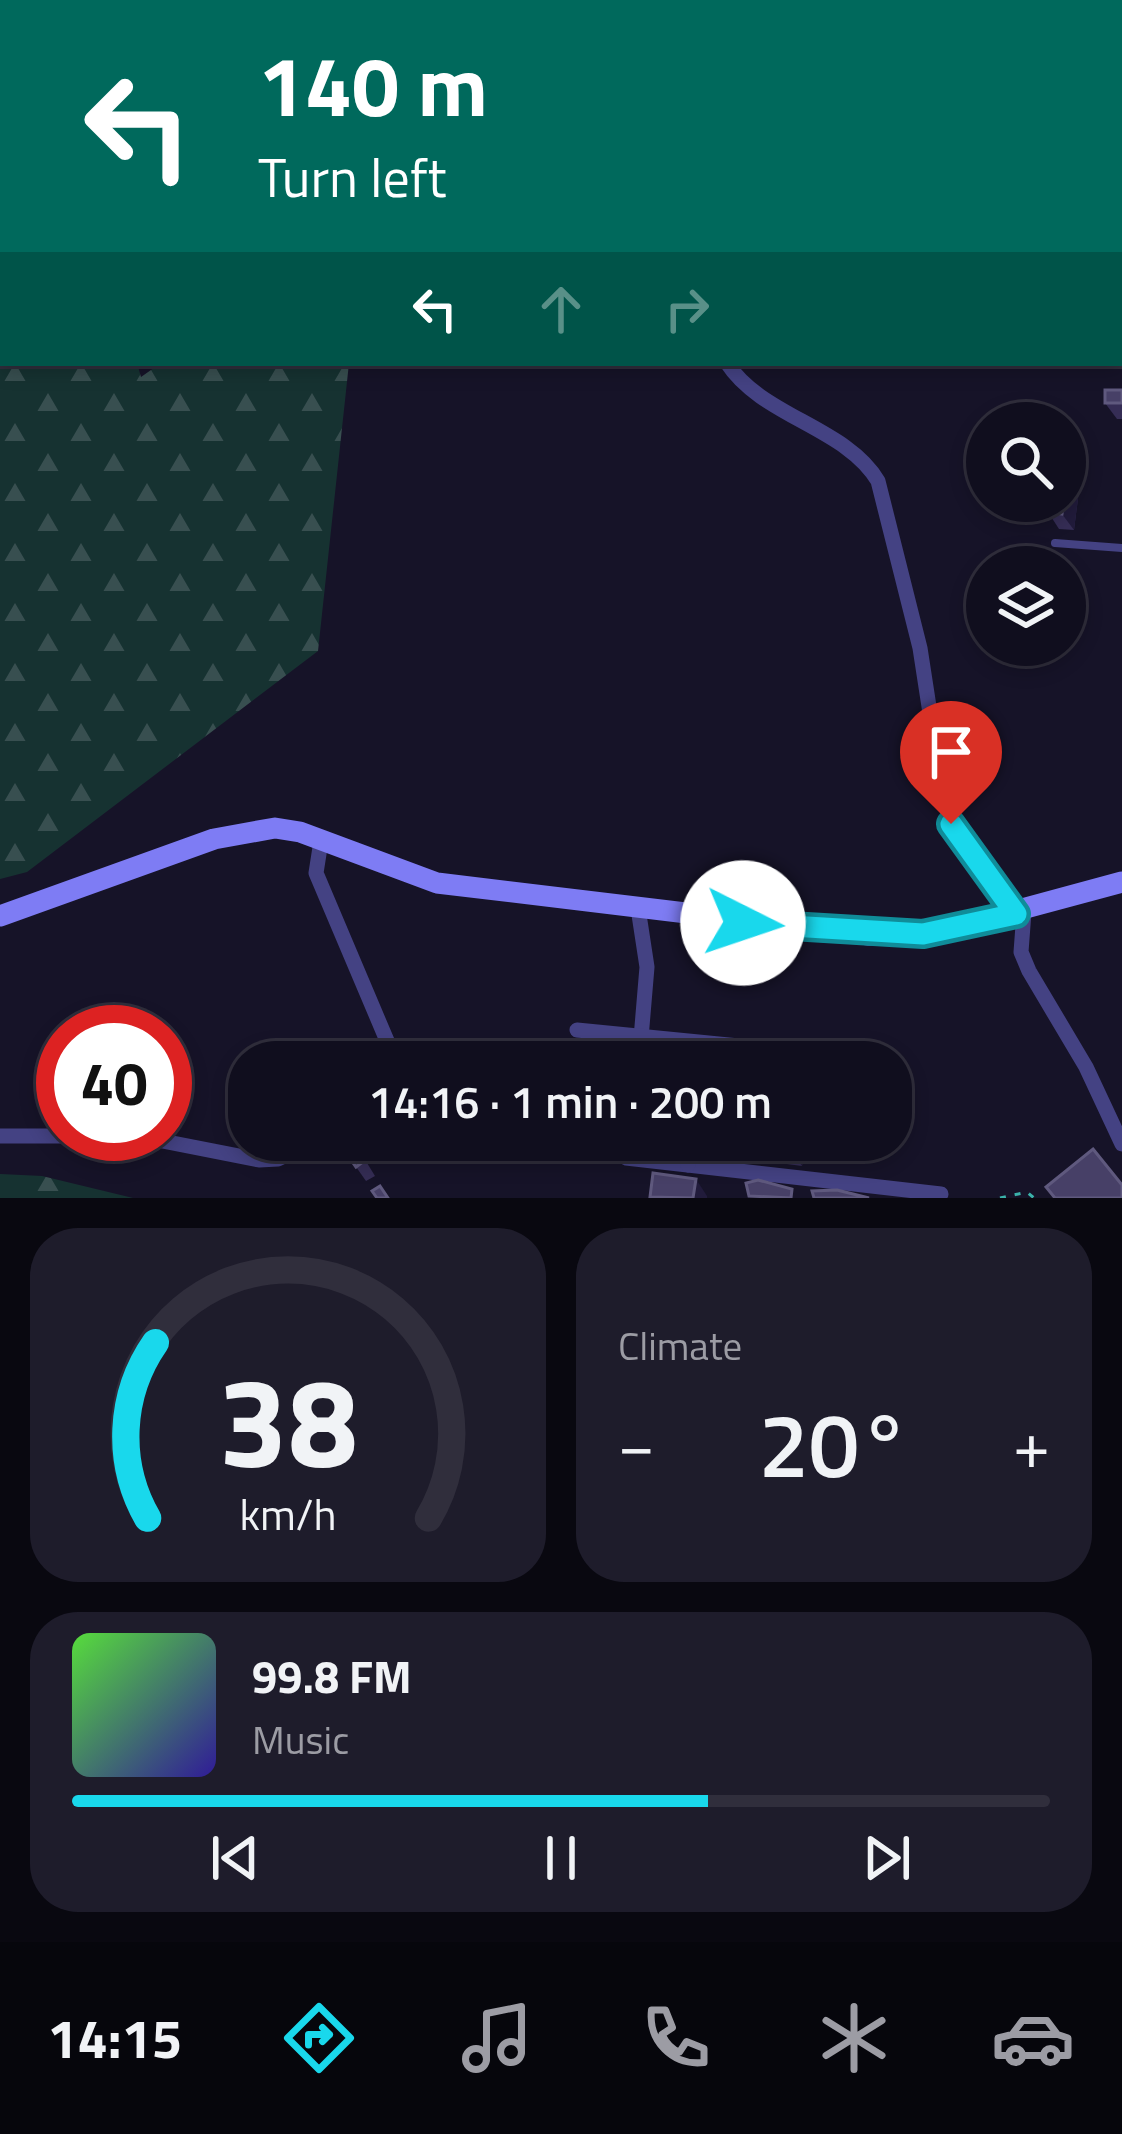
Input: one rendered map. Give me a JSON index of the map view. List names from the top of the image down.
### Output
{
  "page": {
    "turn": ["140 m", "Turn left"],
    "limit": "40",
    "trip": "14:16 · 1 min · 200 m",
    "tile": "Climate",
    "heat": ["−", "20°", "+"],
    "song": ["99.8 FM", "Music"],
    "tabs": "14:15",
    "gauge": ["38", "km/h"]
  }
}
